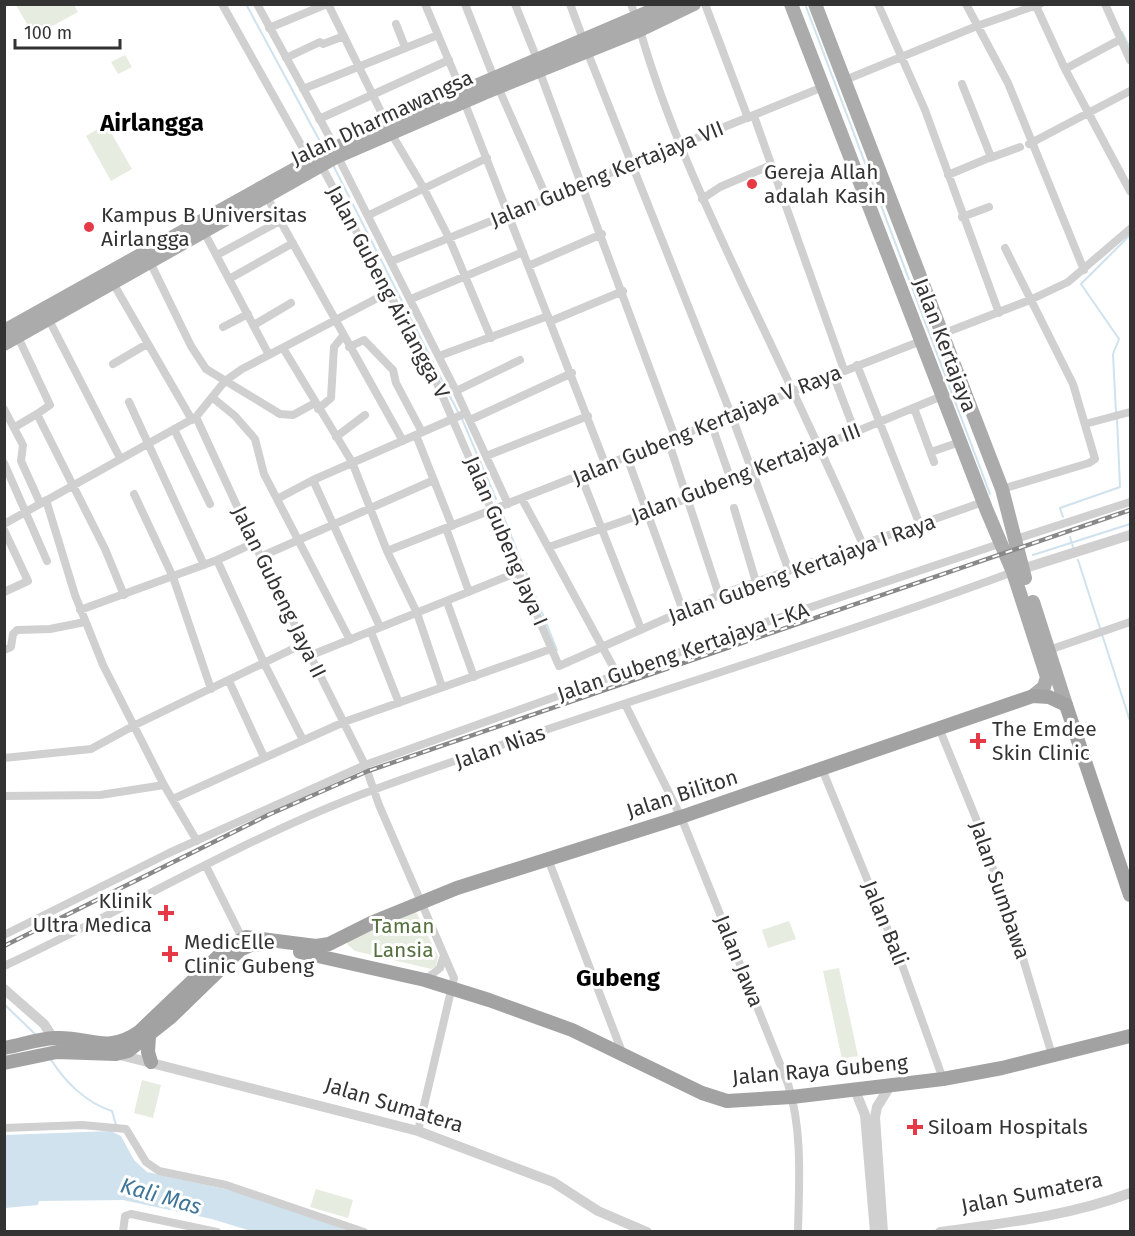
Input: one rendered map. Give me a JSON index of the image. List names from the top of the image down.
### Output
{
  "streets": {
    "highway": ["Jalan Biliton", "Jalan Raya Gubeng", "Jalan Sumatera"],
    "main road": ["Jalan Dharmawangsa", "Jalan Kertajaya"],
    "street": [
      "Jalan Gubeng Kertajaya VII",
      "Jalan Gubeng Airlangga V",
      "Jalan Gubeng Kertajaya V Raya",
      "Jalan Gubeng Kertajaya III",
      "Jalan Gubeng Jaya I",
      "Jalan Gubeng Kertajaya I Raya",
      "Jalan Gubeng Jaya II",
      "Jalan Gubeng Kertajaya I-KA",
      "Jalan Nias",
      "Jalan Sumbawa",
      "Jalan Bali",
      "Jalan Jawa"
    ]
  },
  "crossings": [
    ["Jalan Dharmawangsa", "Jalan Gubeng Airlangga V"],
    ["Jalan Dharmawangsa", "Jalan Gubeng Jaya II"],
    ["Jalan Gubeng Kertajaya VII", "Jalan Kertajaya"],
    ["Jalan Gubeng Airlangga V", "Jalan Gubeng Jaya I"],
    ["Jalan Kertajaya", "Jalan Gubeng Kertajaya V Raya"],
    ["Jalan Kertajaya", "Jalan Gubeng Kertajaya III"],
    ["Jalan Kertajaya", "Jalan Gubeng Kertajaya I Raya"],
    ["Jalan Kertajaya", "Jalan Gubeng Kertajaya I-KA"],
    ["Jalan Kertajaya", "Jalan Nias"],
    ["Jalan Kertajaya", "Jalan Biliton"],
    ["Jalan Gubeng Kertajaya V Raya", "Jalan Gubeng Jaya I"],
    ["Jalan Gubeng Jaya I", "Jalan Gubeng Kertajaya I Raya"],
    ["Jalan Gubeng Jaya II", "Jalan Gubeng Kertajaya I-KA"],
    ["Jalan Gubeng Jaya II", "Jalan Nias"],
    ["Jalan Gubeng Jaya II", "Jalan Biliton"],
    ["Jalan Gubeng Jaya II", "Jalan Raya Gubeng"],
    ["Jalan Nias", "Jalan Jawa"],
    ["Jalan Biliton", "Jalan Sumbawa"],
    ["Jalan Biliton", "Jalan Bali"],
    ["Jalan Biliton", "Jalan Jawa"],
    ["Jalan Sumbawa", "Jalan Raya Gubeng"],
    ["Jalan Bali", "Jalan Raya Gubeng"],
    ["Jalan Jawa", "Jalan Raya Gubeng"],
    ["Jalan Raya Gubeng", "Jalan Sumatera"]
  ],
  "districts": ["Airlangga", "Gubeng"],
  "water": ["Kali Mas"],
  "parks": ["Taman Lansia"],
  "places": {
    "other": ["Gereja Allah adalah Kasih", "Kampus B Universitas Airlangga"],
    "health": [
      "The Emdee Skin Clinic",
      "Klinik Ultra Medica",
      "MedicElle Clinic Gubeng",
      "Siloam Hospitals"
    ]
  },
  "scale_bar": "100 m"
}
